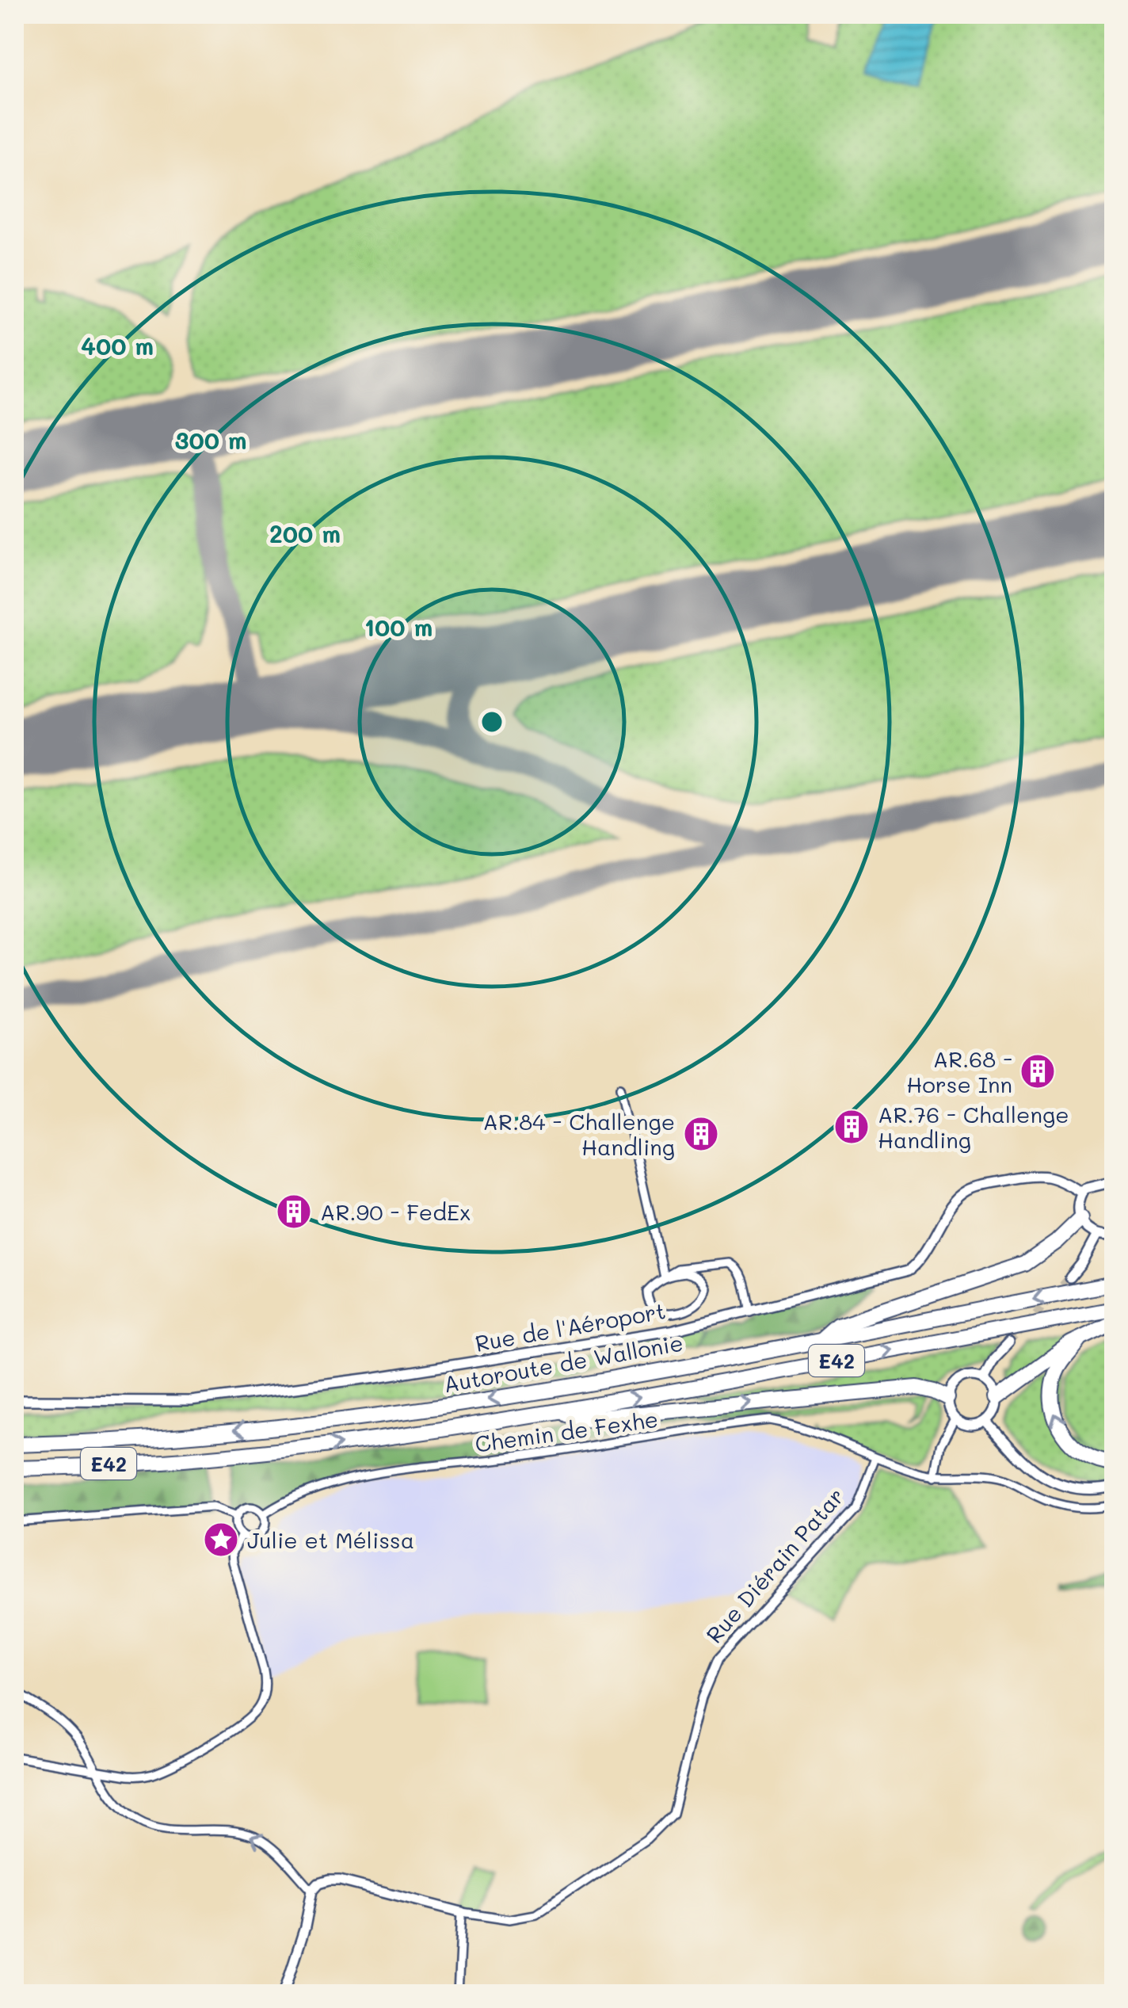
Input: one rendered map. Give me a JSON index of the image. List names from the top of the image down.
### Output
{
  "streets": {
    "highway": ["E42", "Autoroute de Wallonie"],
    "street": ["Rue de l'Aéroport", "Chemin de Fexhe", "Rue Diérain Patar"]
  },
  "crossings": [
    ["Chemin de Fexhe", "Rue Diérain Patar"]
  ],
  "places": {
    "building": [
      "AR.68 - Horse Inn",
      "AR.76 - Challenge Handling",
      "AR.84 - Challenge Handling",
      "AR.90 - FedEx"
    ],
    "place": ["Julie et Mélissa"]
  },
  "rings": [
    "400 m",
    "300 m",
    "200 m",
    "100 m"
  ]
}
